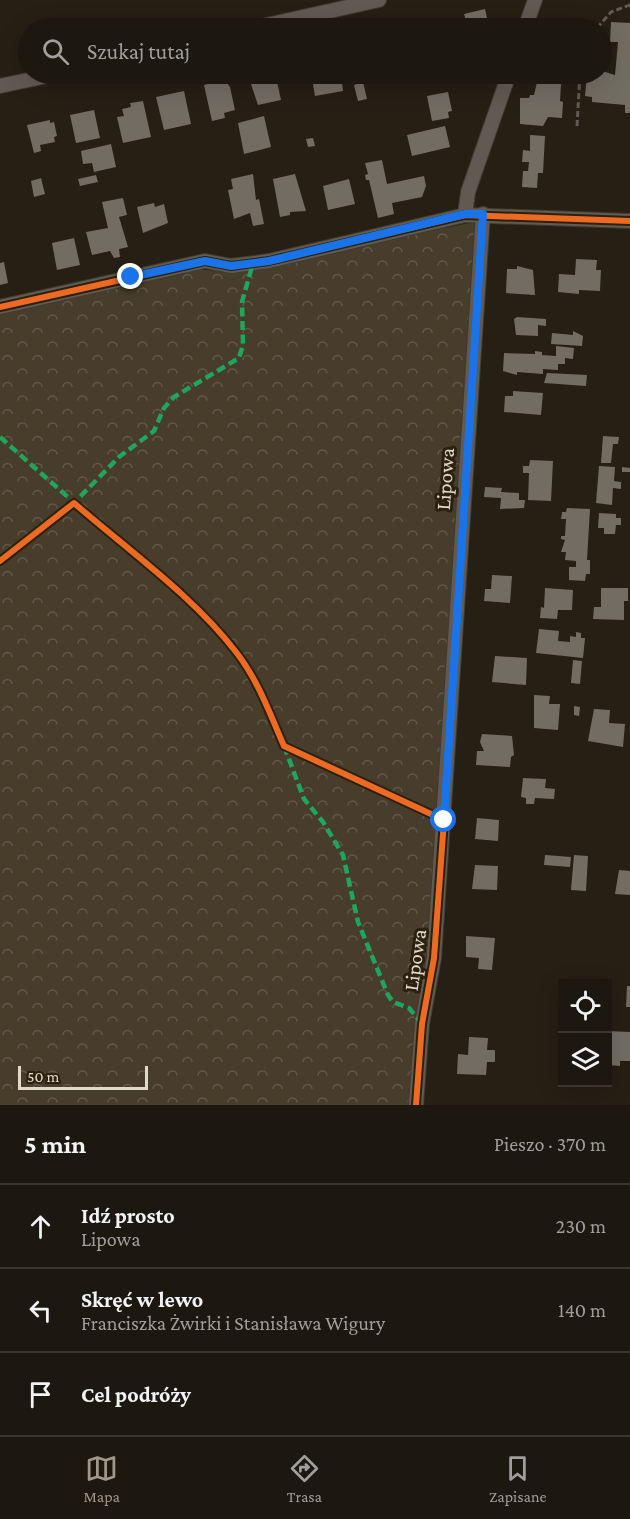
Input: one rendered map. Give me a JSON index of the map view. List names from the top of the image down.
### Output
{
  "streets": {
    "street": ["Lipowa"]
  },
  "scale_bar": "50 m",
  "page": {
    "search": "Szukaj tutaj",
    "scale": "50 m",
    "heading": ["5 min", "Pieszo · 370 m"],
    "list": [
      ["Idź prosto", "Lipowa", "230 m"],
      ["Skręć w lewo", "Franciszka Żwirki i Stanisława Wigury", "140 m"],
      "Cel podróży"
    ],
    "nav": ["Mapa", "Trasa", "Zapisane"]
  }
}
